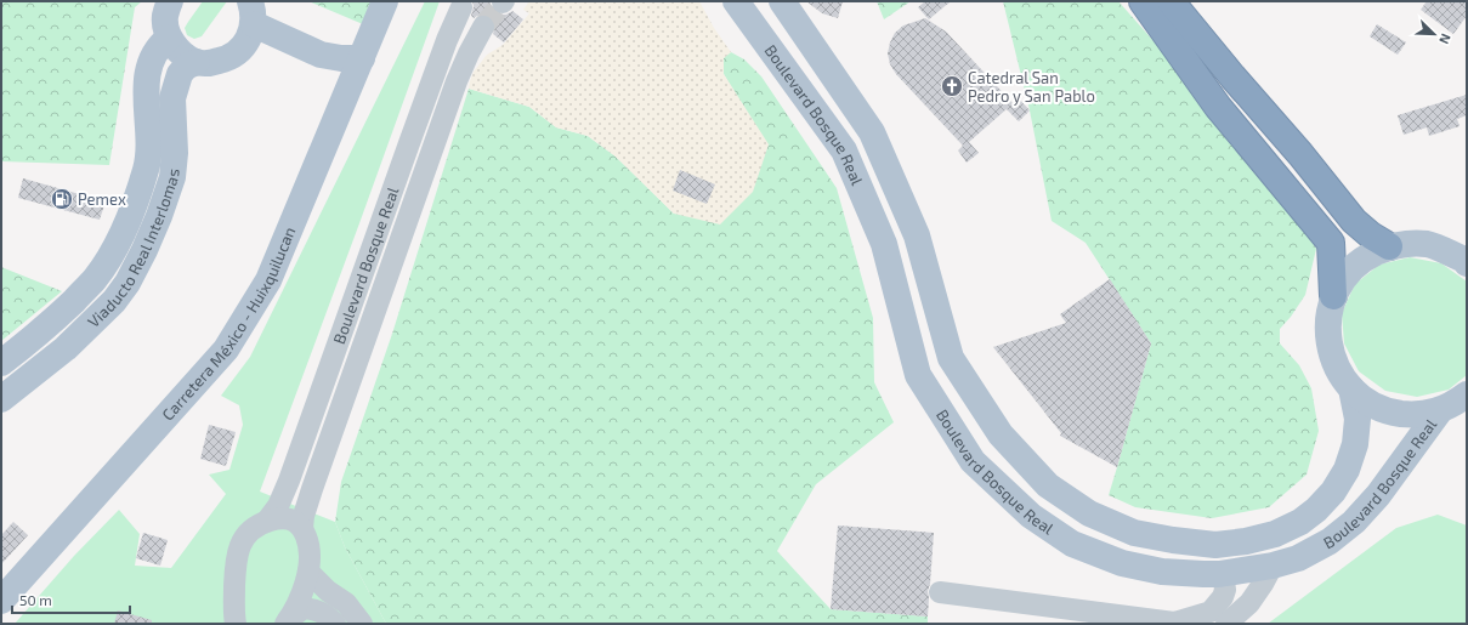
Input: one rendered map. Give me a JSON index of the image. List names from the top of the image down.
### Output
{
  "streets": {
    "main road": ["Boulevard Bosque Real", "Viaducto Real Interlomas", "Carretera México - Huixquilucan"]
  },
  "places": {
    "church": ["Catedral San Pedro y San Pablo"],
    "fuel station": ["Pemex"]
  },
  "scale_bar": "50 m",
  "north": "bottom right"
}
